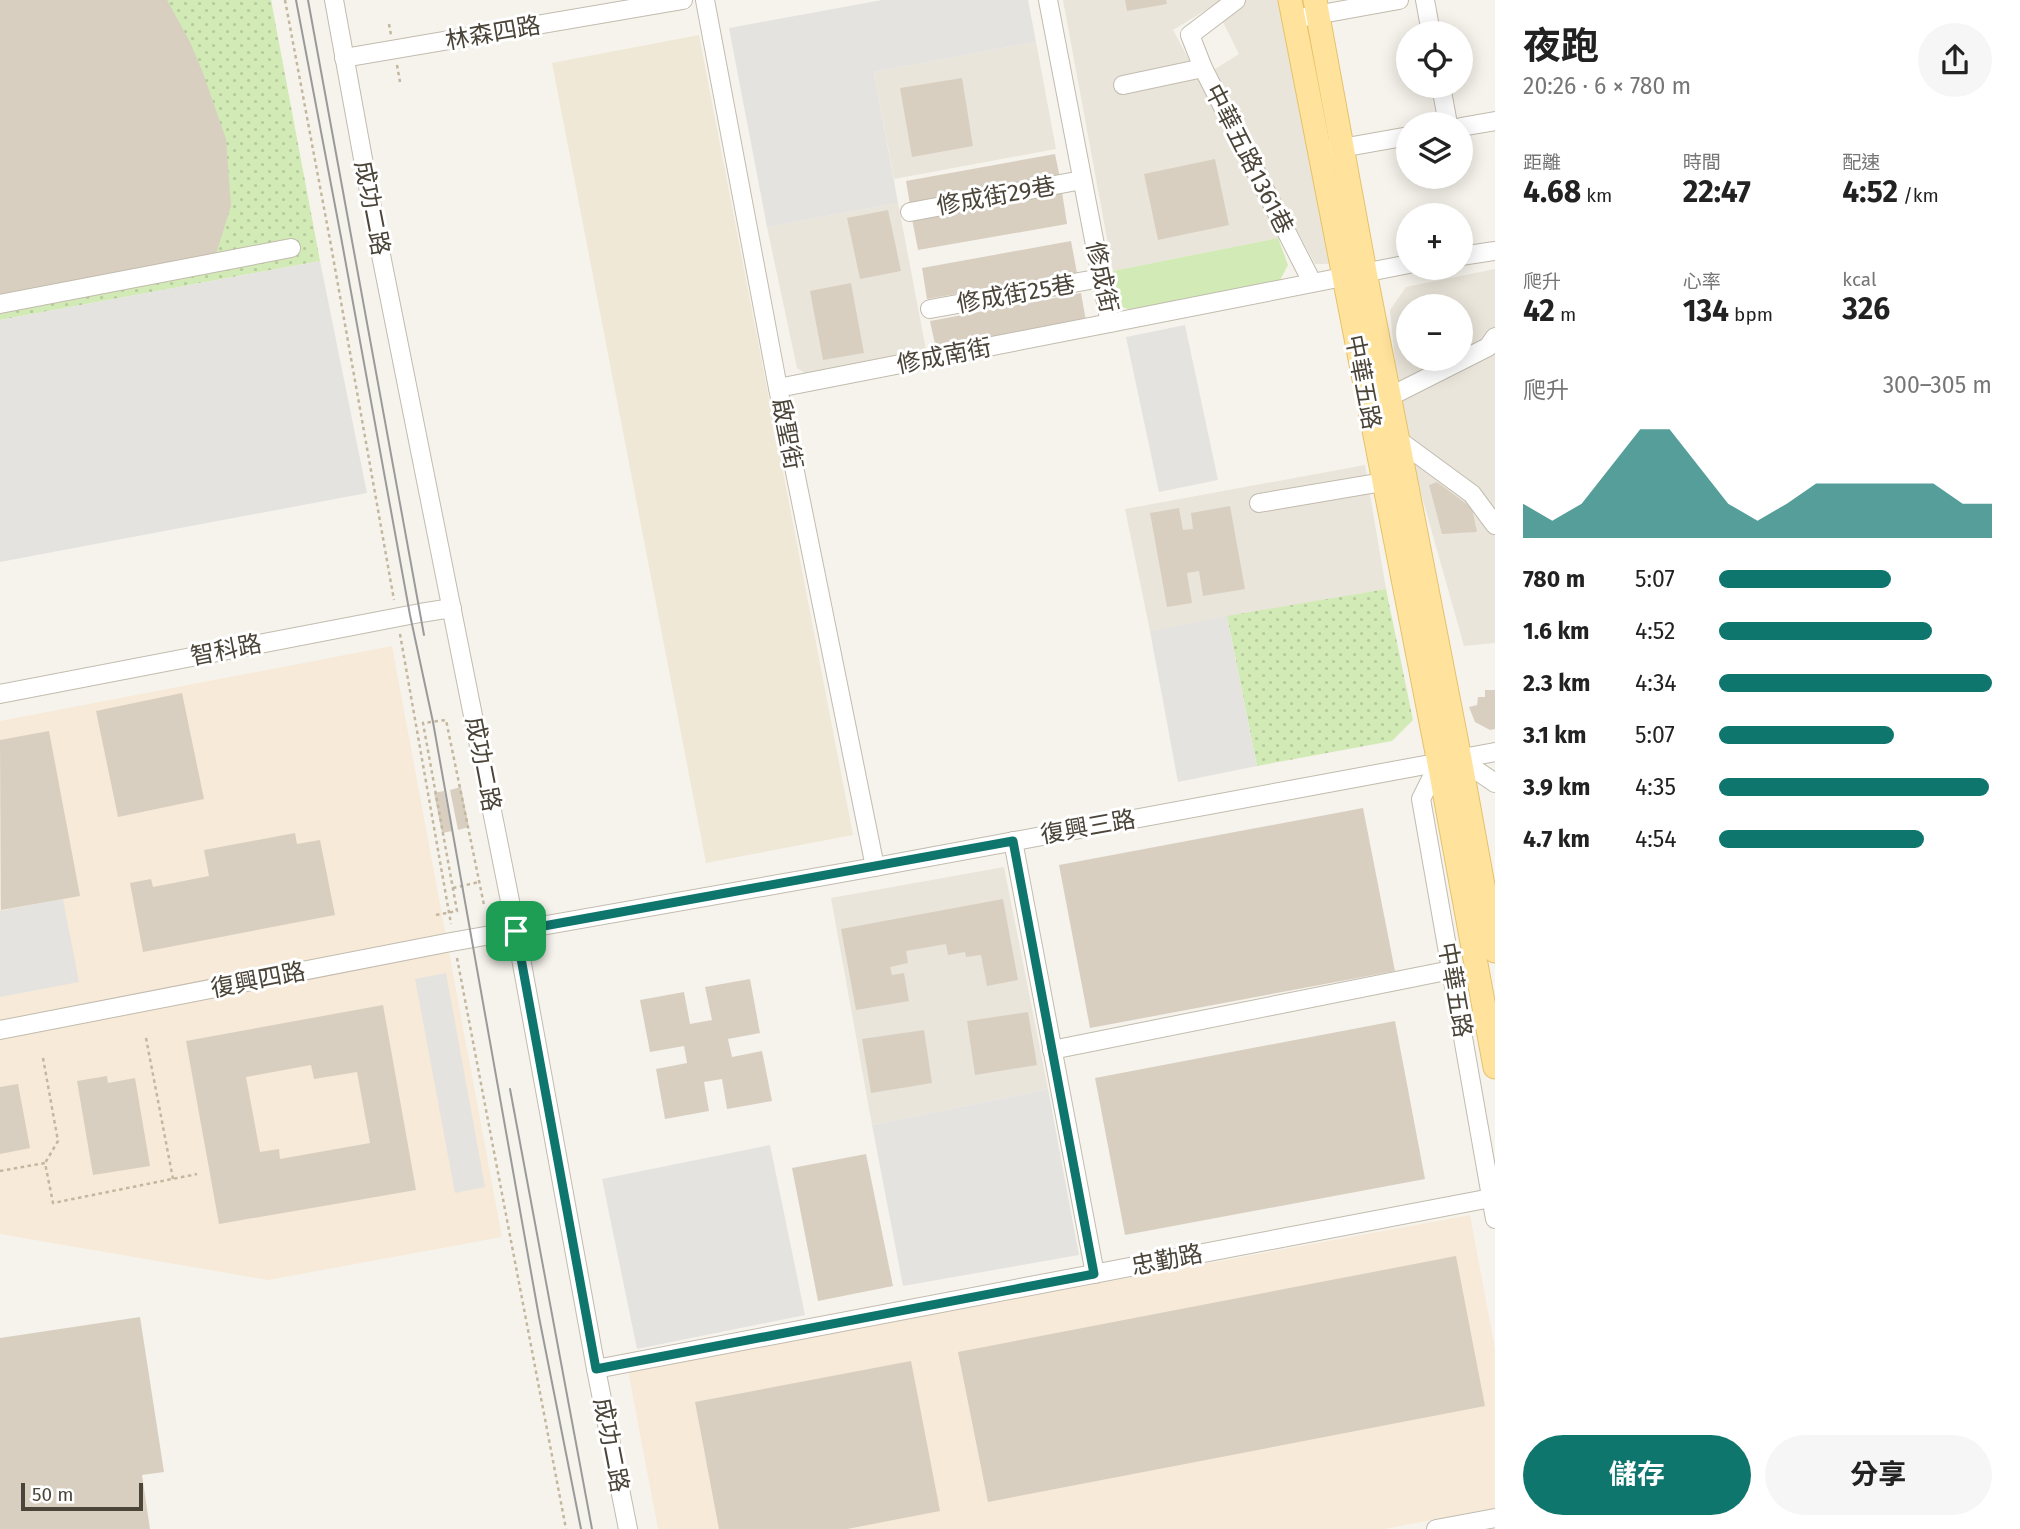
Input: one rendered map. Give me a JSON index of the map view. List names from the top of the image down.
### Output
{
  "streets": {
    "main road": ["中華五路"],
    "street": [
      "林森四路",
      "中華五路1361巷",
      "修成街29巷",
      "成功二路",
      "修成街",
      "修成街25巷",
      "修成南街",
      "啟聖街",
      "智科路",
      "復興三路",
      "復興四路",
      "忠勤路"
    ]
  },
  "crossings": [
    ["林森四路", "成功二路"],
    ["中華五路1361巷", "修成街"],
    ["修成街29巷", "修成街"],
    ["成功二路", "智科路"],
    ["成功二路", "復興三路"],
    ["成功二路", "復興四路"],
    ["成功二路", "忠勤路"],
    ["修成街", "修成街25巷"],
    ["修成街", "修成南街"],
    ["修成街", "中華五路"],
    ["修成南街", "啟聖街"],
    ["中華五路", "復興三路"],
    ["中華五路", "忠勤路"],
    ["啟聖街", "復興三路"],
    ["復興三路", "復興四路"]
  ],
  "scale_bar": "50 m",
  "page": {
    "heading": ["夜跑", "20:26 · 6 × 780 m"],
    "map_buttons": ["+", "−"],
    "stats": [
      ["距離", "4.68 km"],
      ["時間", "22:47"],
      ["配速", "4:52 /km"],
      ["爬升", "42 m"],
      ["心率", "134 bpm"],
      ["kcal", "326"]
    ],
    "chart": ["爬升", "300–305 m"],
    "list": [
      {
        "name": "780 m",
        "note": "5:07"
      },
      {
        "name": "1.6 km",
        "note": "4:52"
      },
      {
        "name": "2.3 km",
        "note": "4:34"
      },
      {
        "name": "3.1 km",
        "note": "5:07"
      },
      {
        "name": "3.9 km",
        "note": "4:35"
      },
      {
        "name": "4.7 km",
        "note": "4:54"
      }
    ],
    "buttons": ["儲存", "分享"],
    "scale": "50 m"
  }
}
